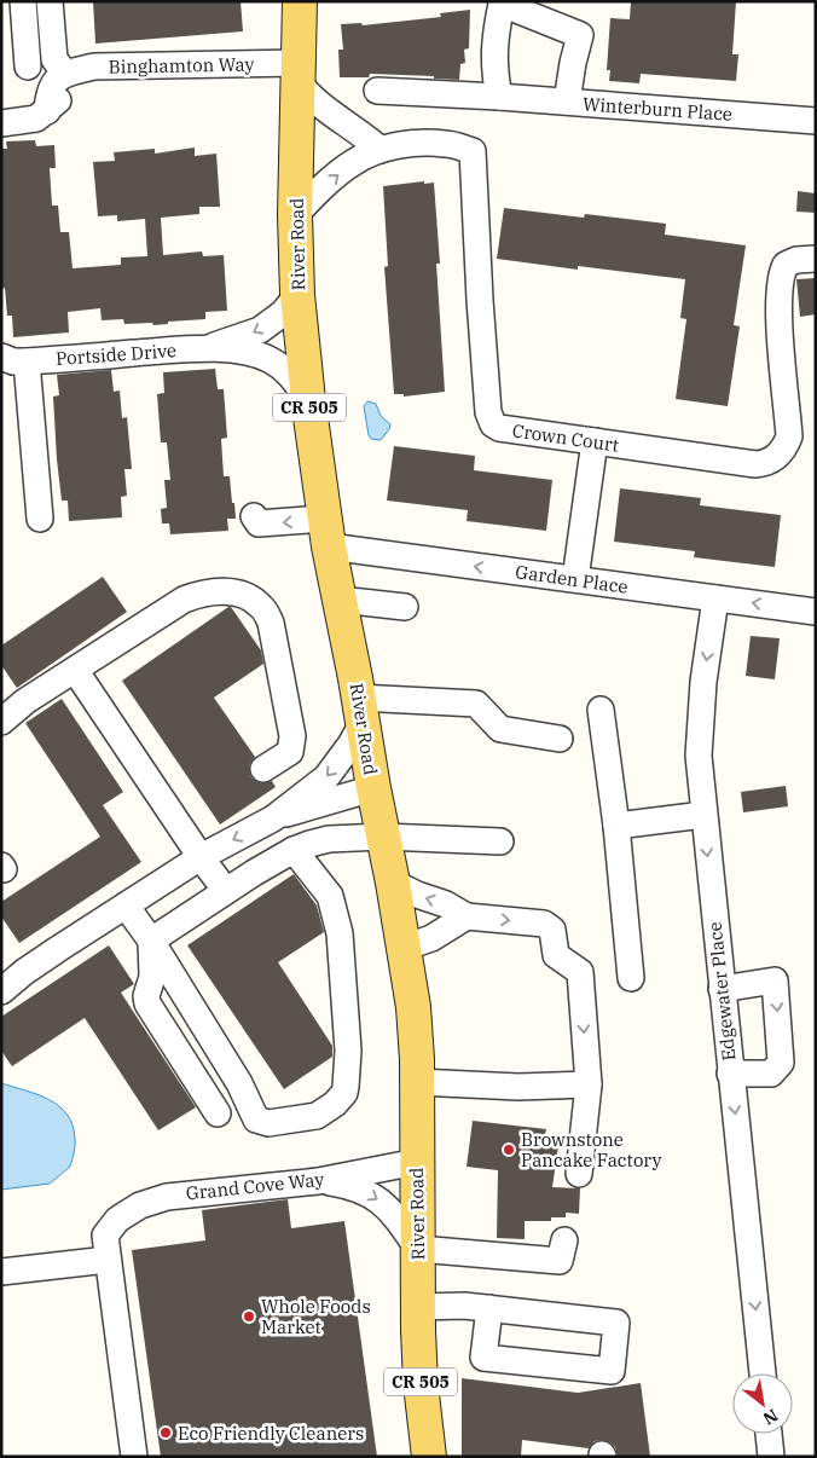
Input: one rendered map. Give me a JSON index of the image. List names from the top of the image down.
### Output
{
  "streets": {
    "main road": ["River Road", "CR 505"],
    "street": [
      "Binghamton Way",
      "Winterburn Place",
      "Portside Drive",
      "Crown Court",
      "Garden Place",
      "Edgewater Place",
      "Grand Cove Way"
    ]
  },
  "crossings": [
    ["Binghamton Way", "River Road"],
    ["River Road", "Portside Drive"],
    ["River Road", "Crown Court"],
    ["River Road", "Garden Place"],
    ["River Road", "Grand Cove Way"],
    ["Garden Place", "Edgewater Place"]
  ],
  "places": ["Brownstone Pancake Factory", "Whole Foods Market", "Eco Friendly Cleaners"],
  "north": "bottom right"
}
